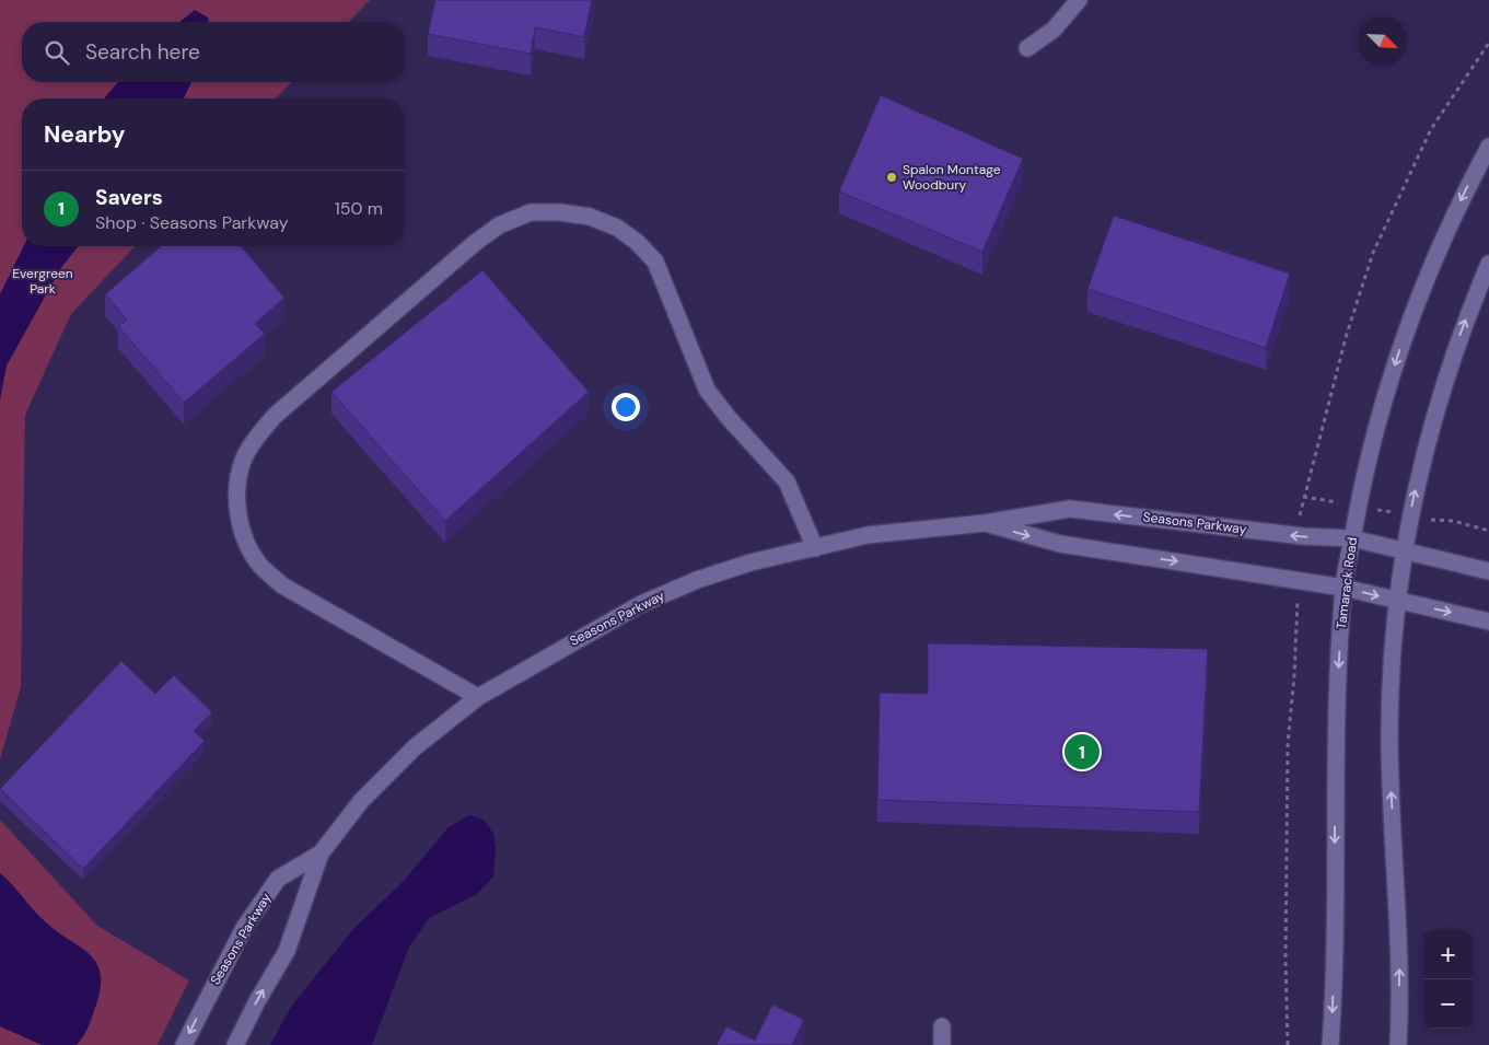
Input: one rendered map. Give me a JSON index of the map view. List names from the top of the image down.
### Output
{
  "streets": {
    "street": ["Seasons Parkway", "Tamarack Road"]
  },
  "crossings": [
    ["Seasons Parkway", "Tamarack Road"]
  ],
  "parks": ["Evergreen Park"],
  "places": ["Spalon Montage Woodbury"],
  "north": "bottom right",
  "page": {
    "search": "Search here",
    "heading": "Nearby",
    "list": [
      {
        "mark": "1",
        "name": "Savers",
        "note": "Shop · Seasons Parkway",
        "value": "150 m"
      }
    ],
    "pins": "1",
    "map_buttons": ["+", "−"]
  }
}
